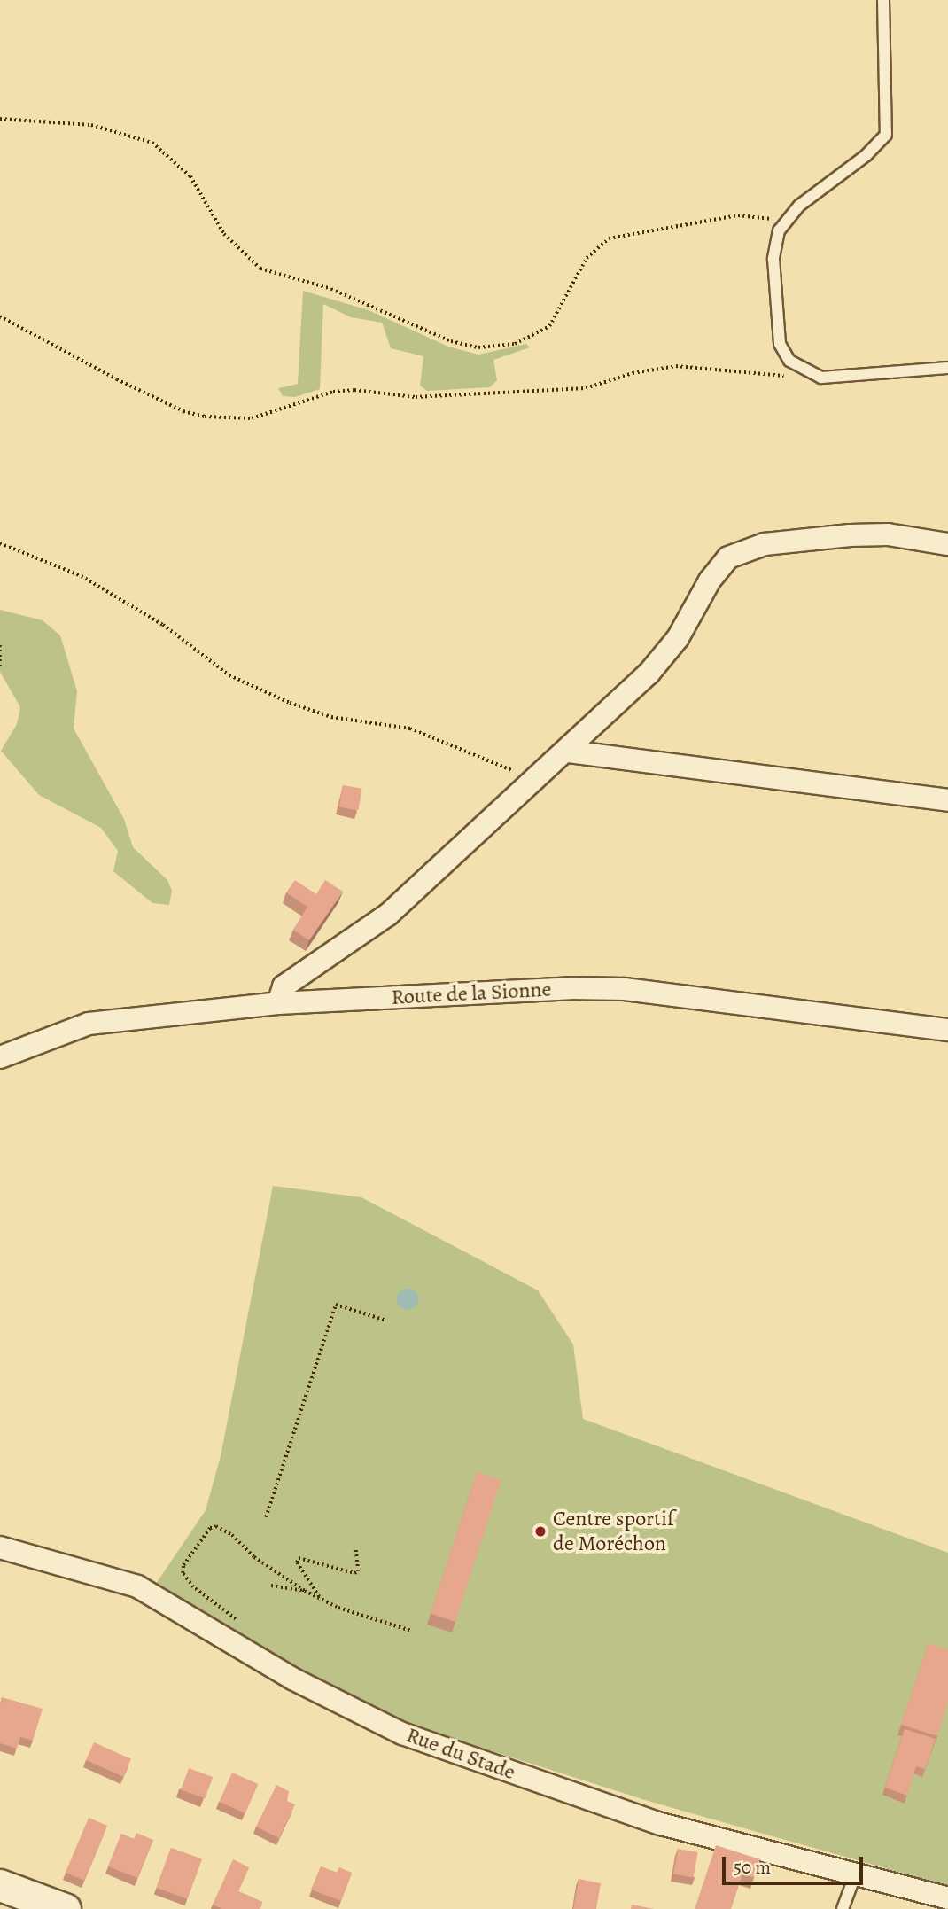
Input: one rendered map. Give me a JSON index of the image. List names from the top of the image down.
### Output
{
  "streets": {
    "street": ["Route de la Sionne", "Rue du Stade"]
  },
  "places": ["Centre sportif de Moréchon"],
  "scale_bar": "50 m"
}
